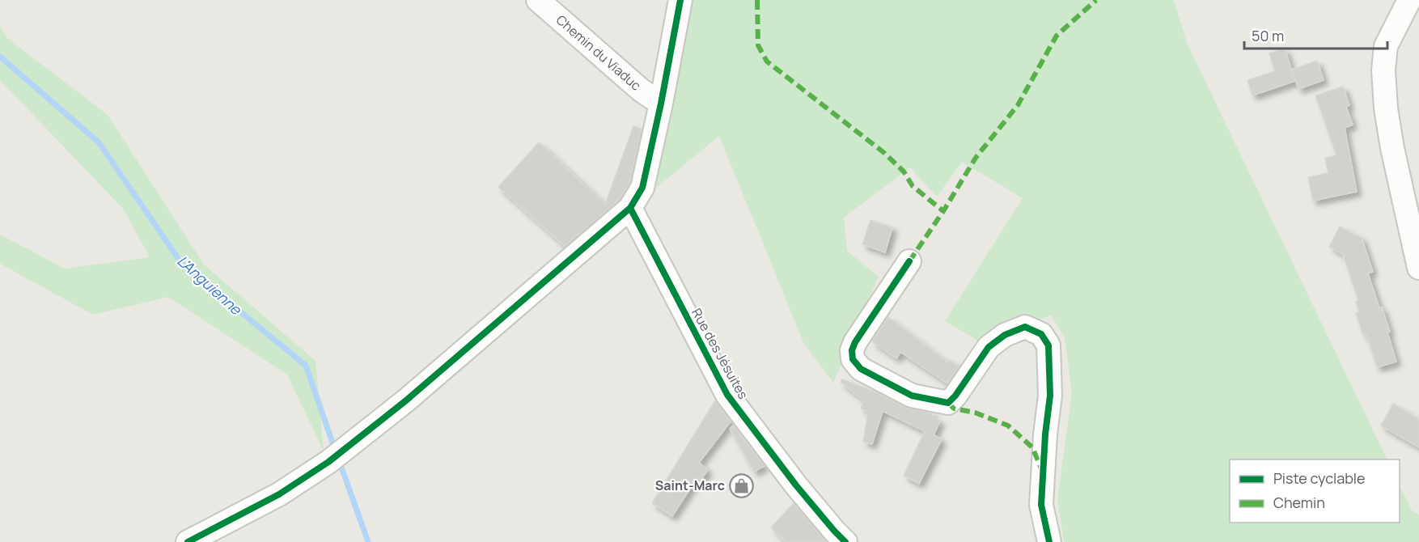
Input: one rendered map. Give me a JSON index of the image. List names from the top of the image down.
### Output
{
  "streets": {
    "street": ["Chemin du Viaduc", "Rue des Jésuites"]
  },
  "water": ["L'Anguienne"],
  "places": {
    "shop": ["Saint-Marc"]
  },
  "legend": ["Piste cyclable", "Chemin"],
  "scale_bar": "50 m"
}
